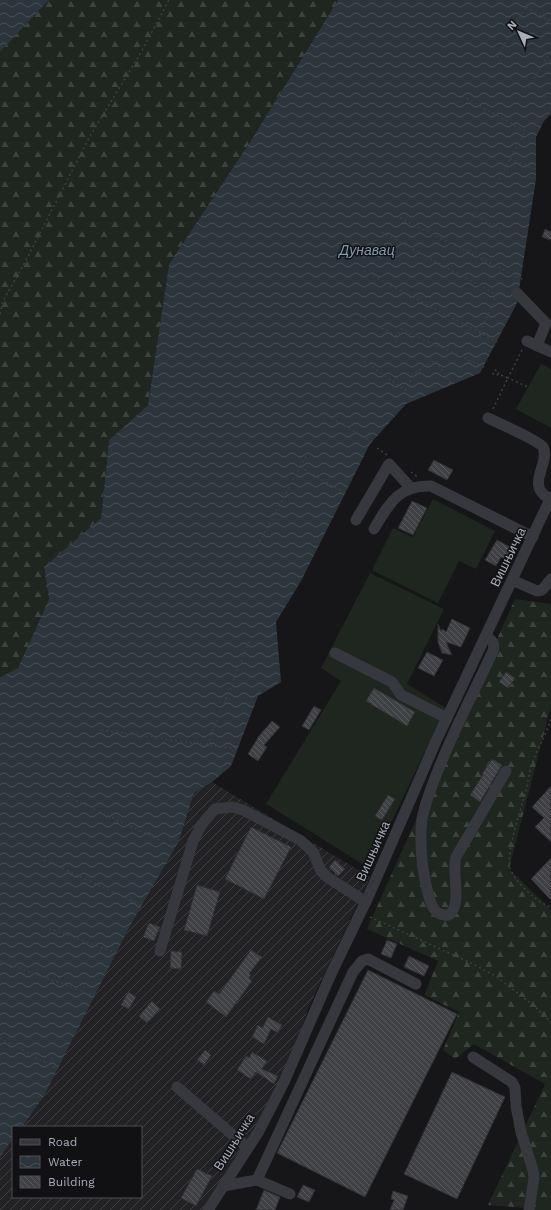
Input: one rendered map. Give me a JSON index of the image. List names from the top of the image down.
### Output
{
  "streets": {
    "street": ["Вишњичка"]
  },
  "water": ["Дунавац"],
  "legend": ["Road", "Water", "Building"],
  "north": "top left"
}
